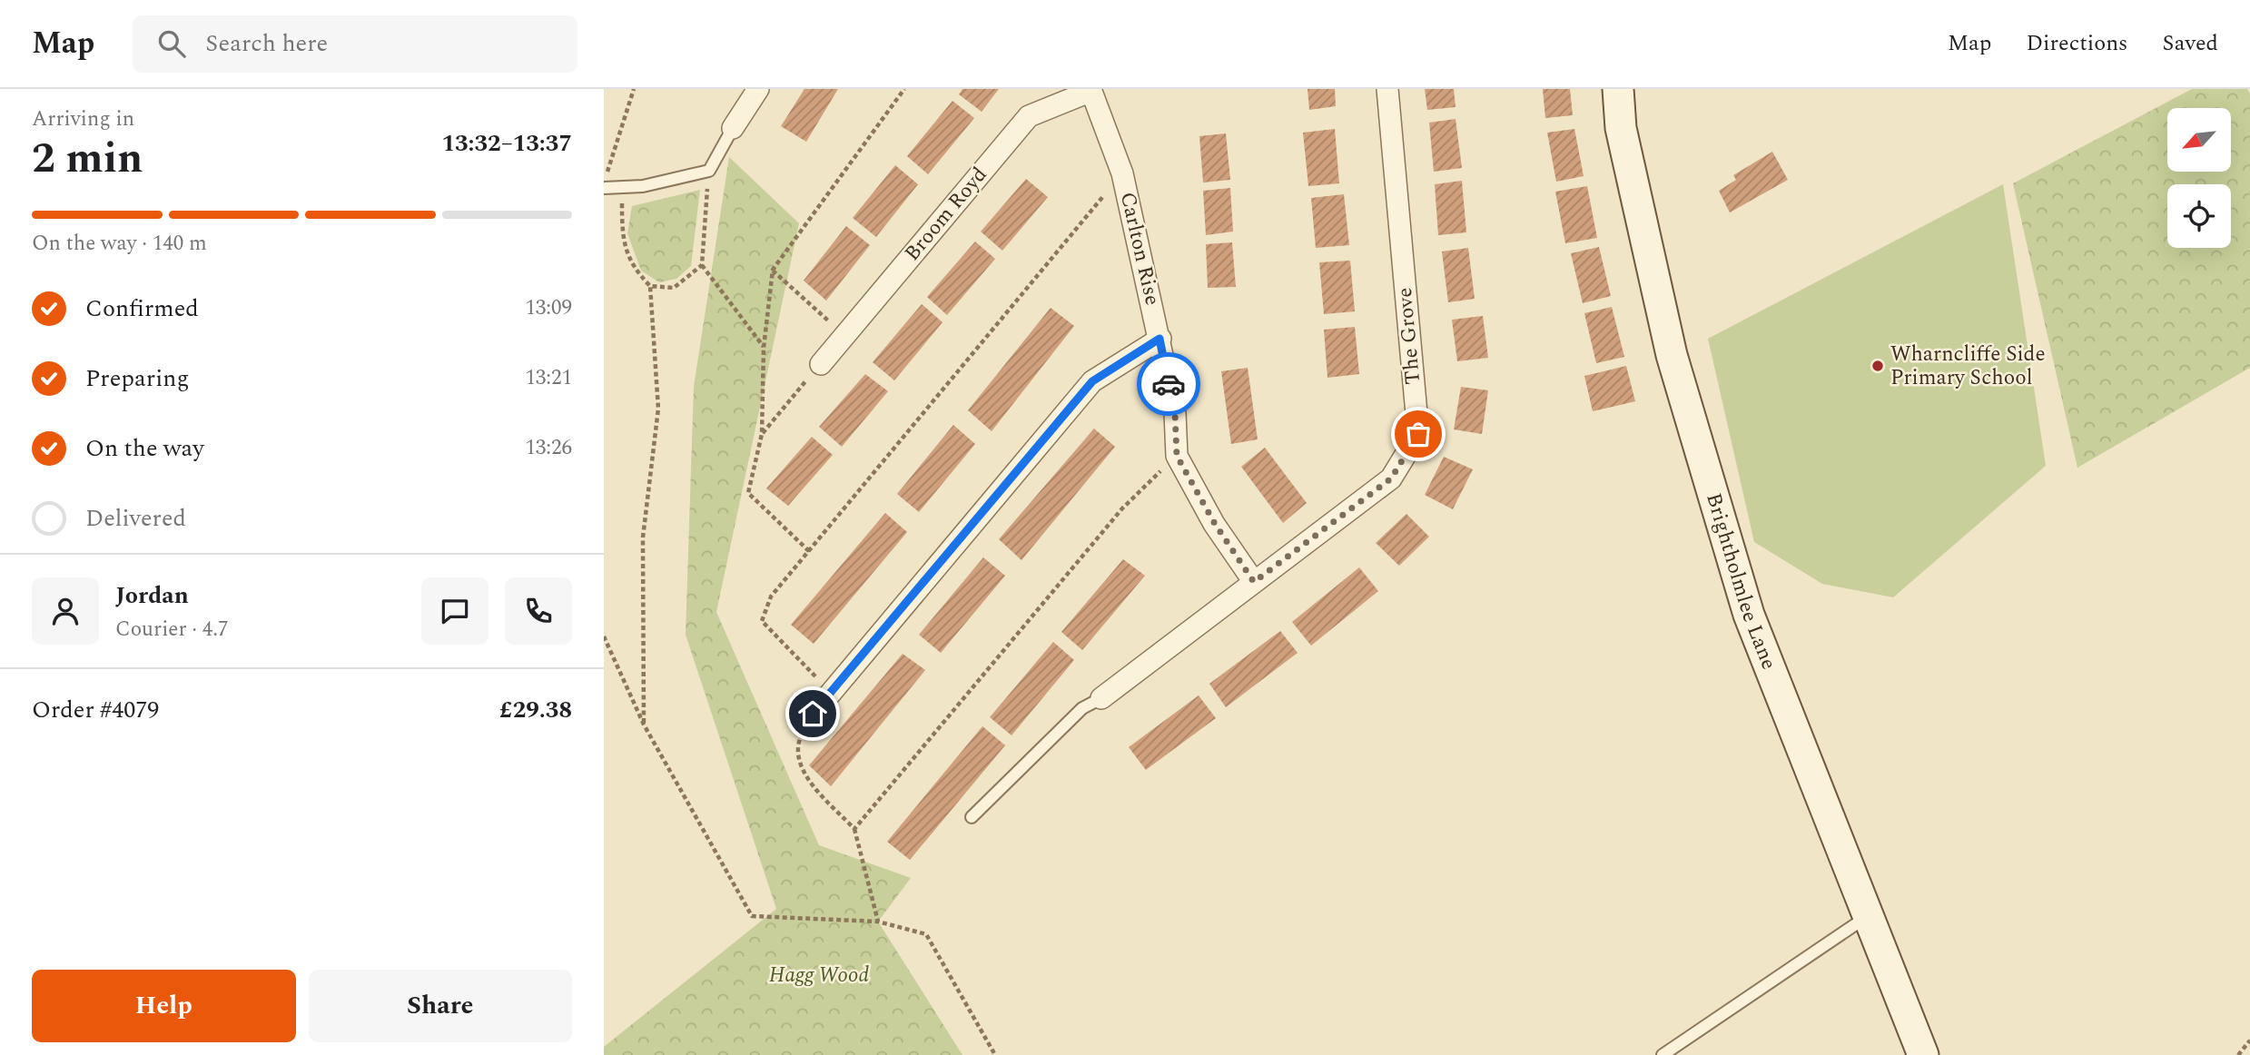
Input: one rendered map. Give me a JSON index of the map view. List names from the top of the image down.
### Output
{
  "streets": {
    "street": [
      "Broom Royd",
      "Carlton Rise",
      "The Grove",
      "Brightholmlee Lane"
    ]
  },
  "crossings": [
    ["Broom Royd", "Carlton Rise"],
    ["Carlton Rise", "The Grove"]
  ],
  "parks": ["Hagg Wood"],
  "places": ["Wharncliffe Side Primary School"],
  "north": "bottom left",
  "page": {
    "header": "Map",
    "search": "Search here",
    "nav": ["Map", "Directions", "Saved"],
    "heading": ["2 min", "Arriving in", "13:32–13:37"],
    "panel": [
      "Jordan",
      "Courier · 4.7",
      "Order #4079",
      "£29.38"
    ],
    "bar": "On the way · 140 m",
    "list": [
      ["Confirmed", "13:09"],
      ["Preparing", "13:21"],
      ["On the way", "13:26"],
      "Delivered"
    ],
    "buttons": ["Help", "Share"]
  }
}
